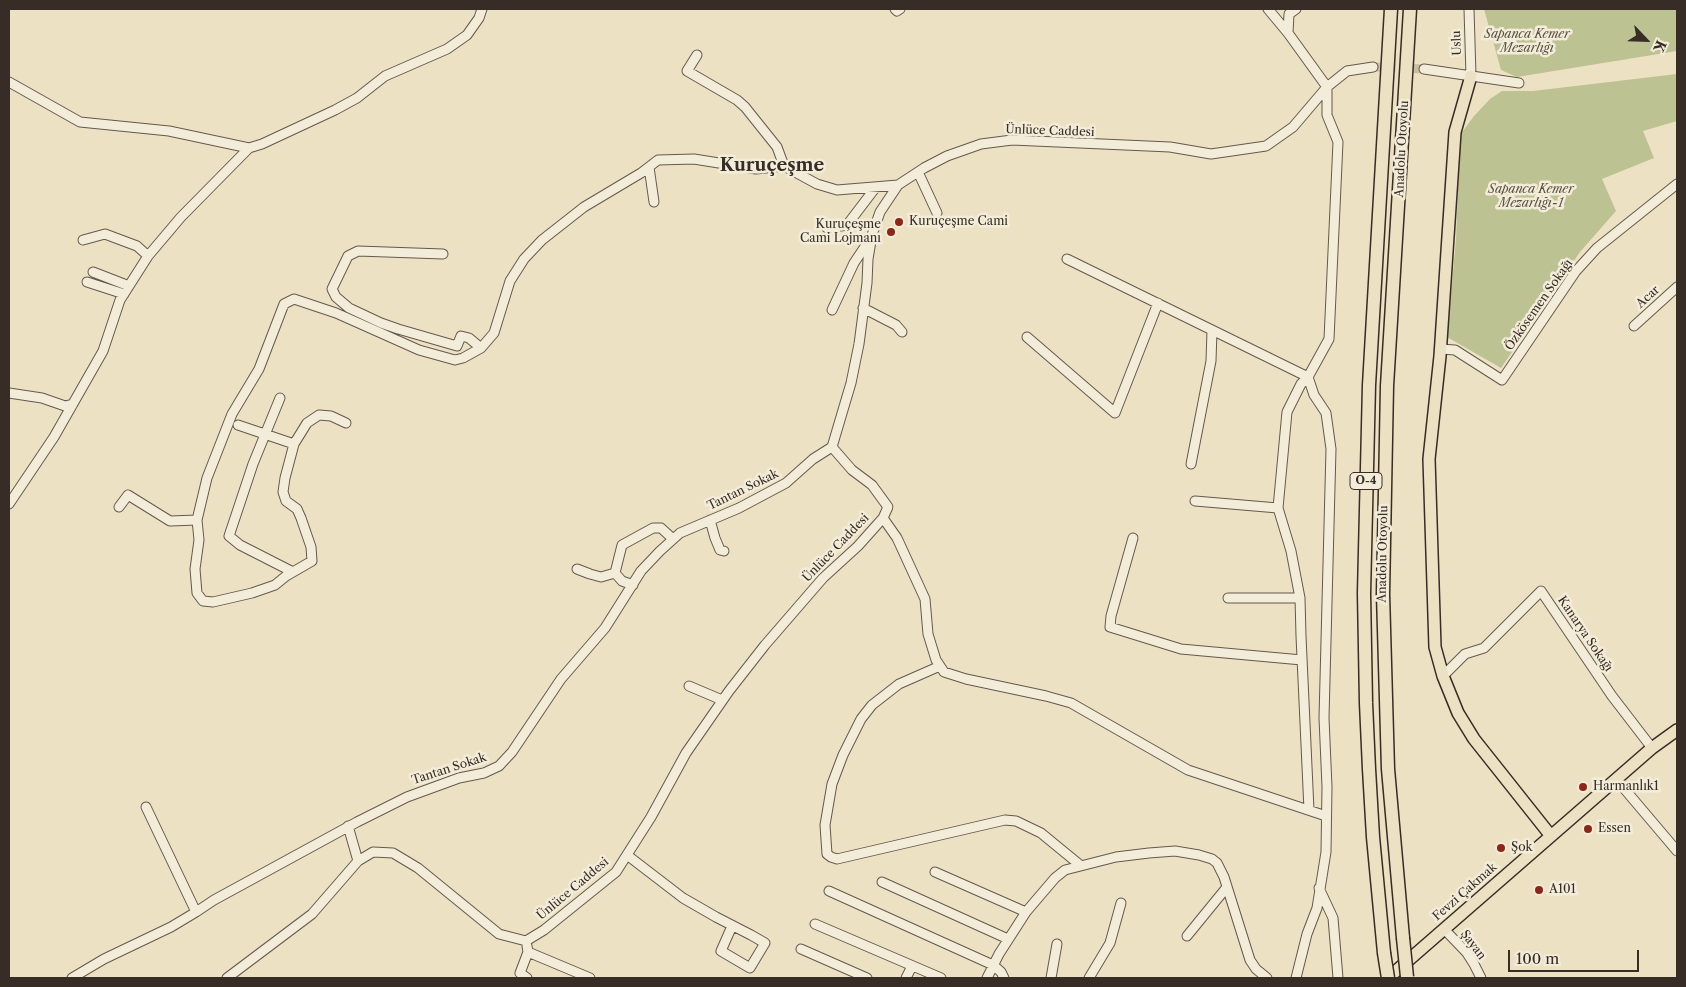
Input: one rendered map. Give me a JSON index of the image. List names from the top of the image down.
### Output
{
  "streets": {
    "highway": ["Anadolu Otoyolu", "O-4"],
    "main road": ["Fevzi Çakmak"],
    "street": [
      "Uslu",
      "Ünlüce Caddesi",
      "Acar",
      "Özkösemen Sokağı",
      "Tantan Sokak",
      "Kanarya Sokağı",
      "Şayan"
    ]
  },
  "crossings": [
    ["Ünlüce Caddesi", "Tantan Sokak"],
    ["Anadolu Otoyolu", "Fevzi Çakmak"],
    ["Kanarya Sokağı", "Fevzi Çakmak"],
    ["Fevzi Çakmak", "Şayan"]
  ],
  "districts": ["Kuruçeşme"],
  "parks": ["Sapanca Kemer Mezarlığı", "Sapanca Kemer Mezarlığı-1"],
  "places": [
    "Kuruçeşme Cami",
    "Kuruçeşme Cami Lojmanı",
    "Harmanlık1",
    "Essen",
    "Şok",
    "A101"
  ],
  "scale_bar": "100 m",
  "north": "bottom right"
}
